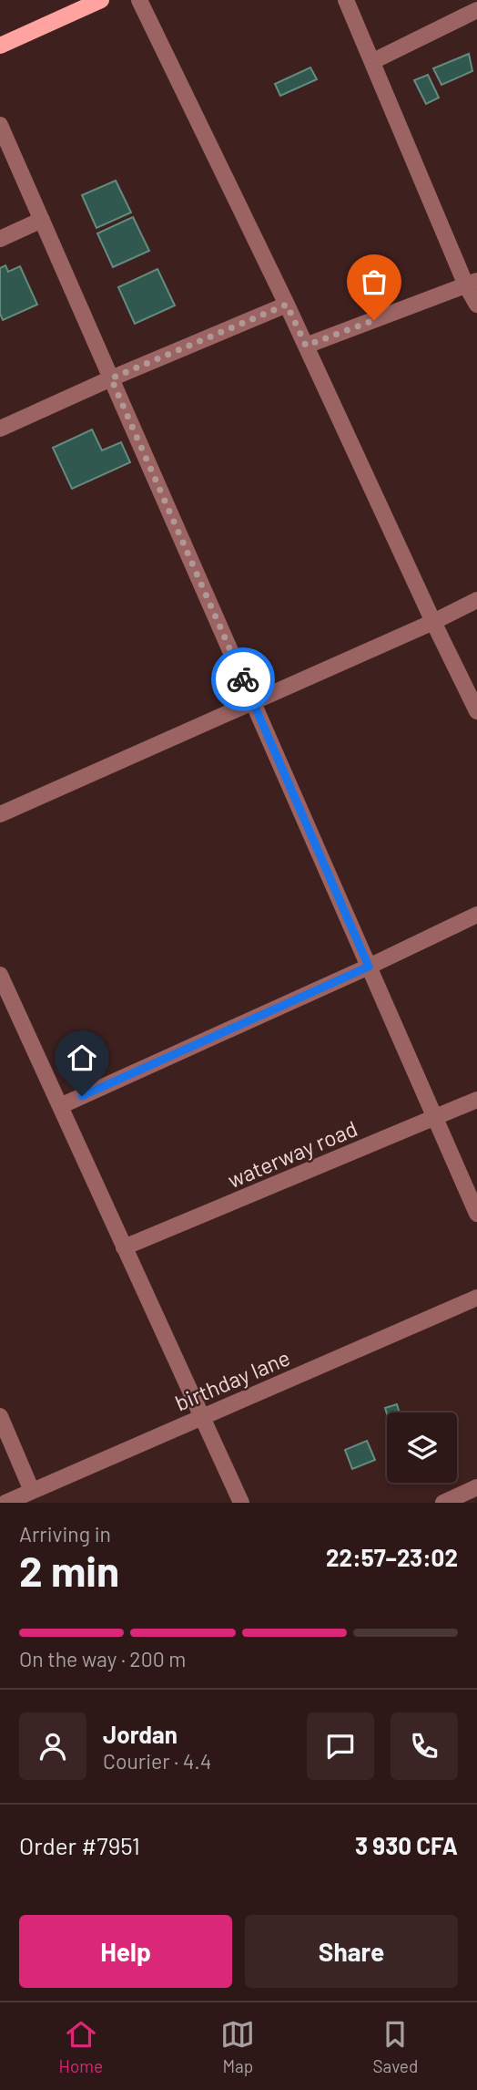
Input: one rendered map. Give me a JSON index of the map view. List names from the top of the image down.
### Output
{
  "streets": {
    "street": ["waterway road", "birthday lane"]
  },
  "page": {
    "heading": ["2 min", "Arriving in", "22:57–23:02"],
    "panel": [
      "Jordan",
      "Courier · 4.4",
      "Order #7951",
      "3 930 CFA"
    ],
    "bar": "On the way · 200 m",
    "buttons": ["Help", "Share"],
    "tabs": ["Home", "Map", "Saved"]
  }
}
